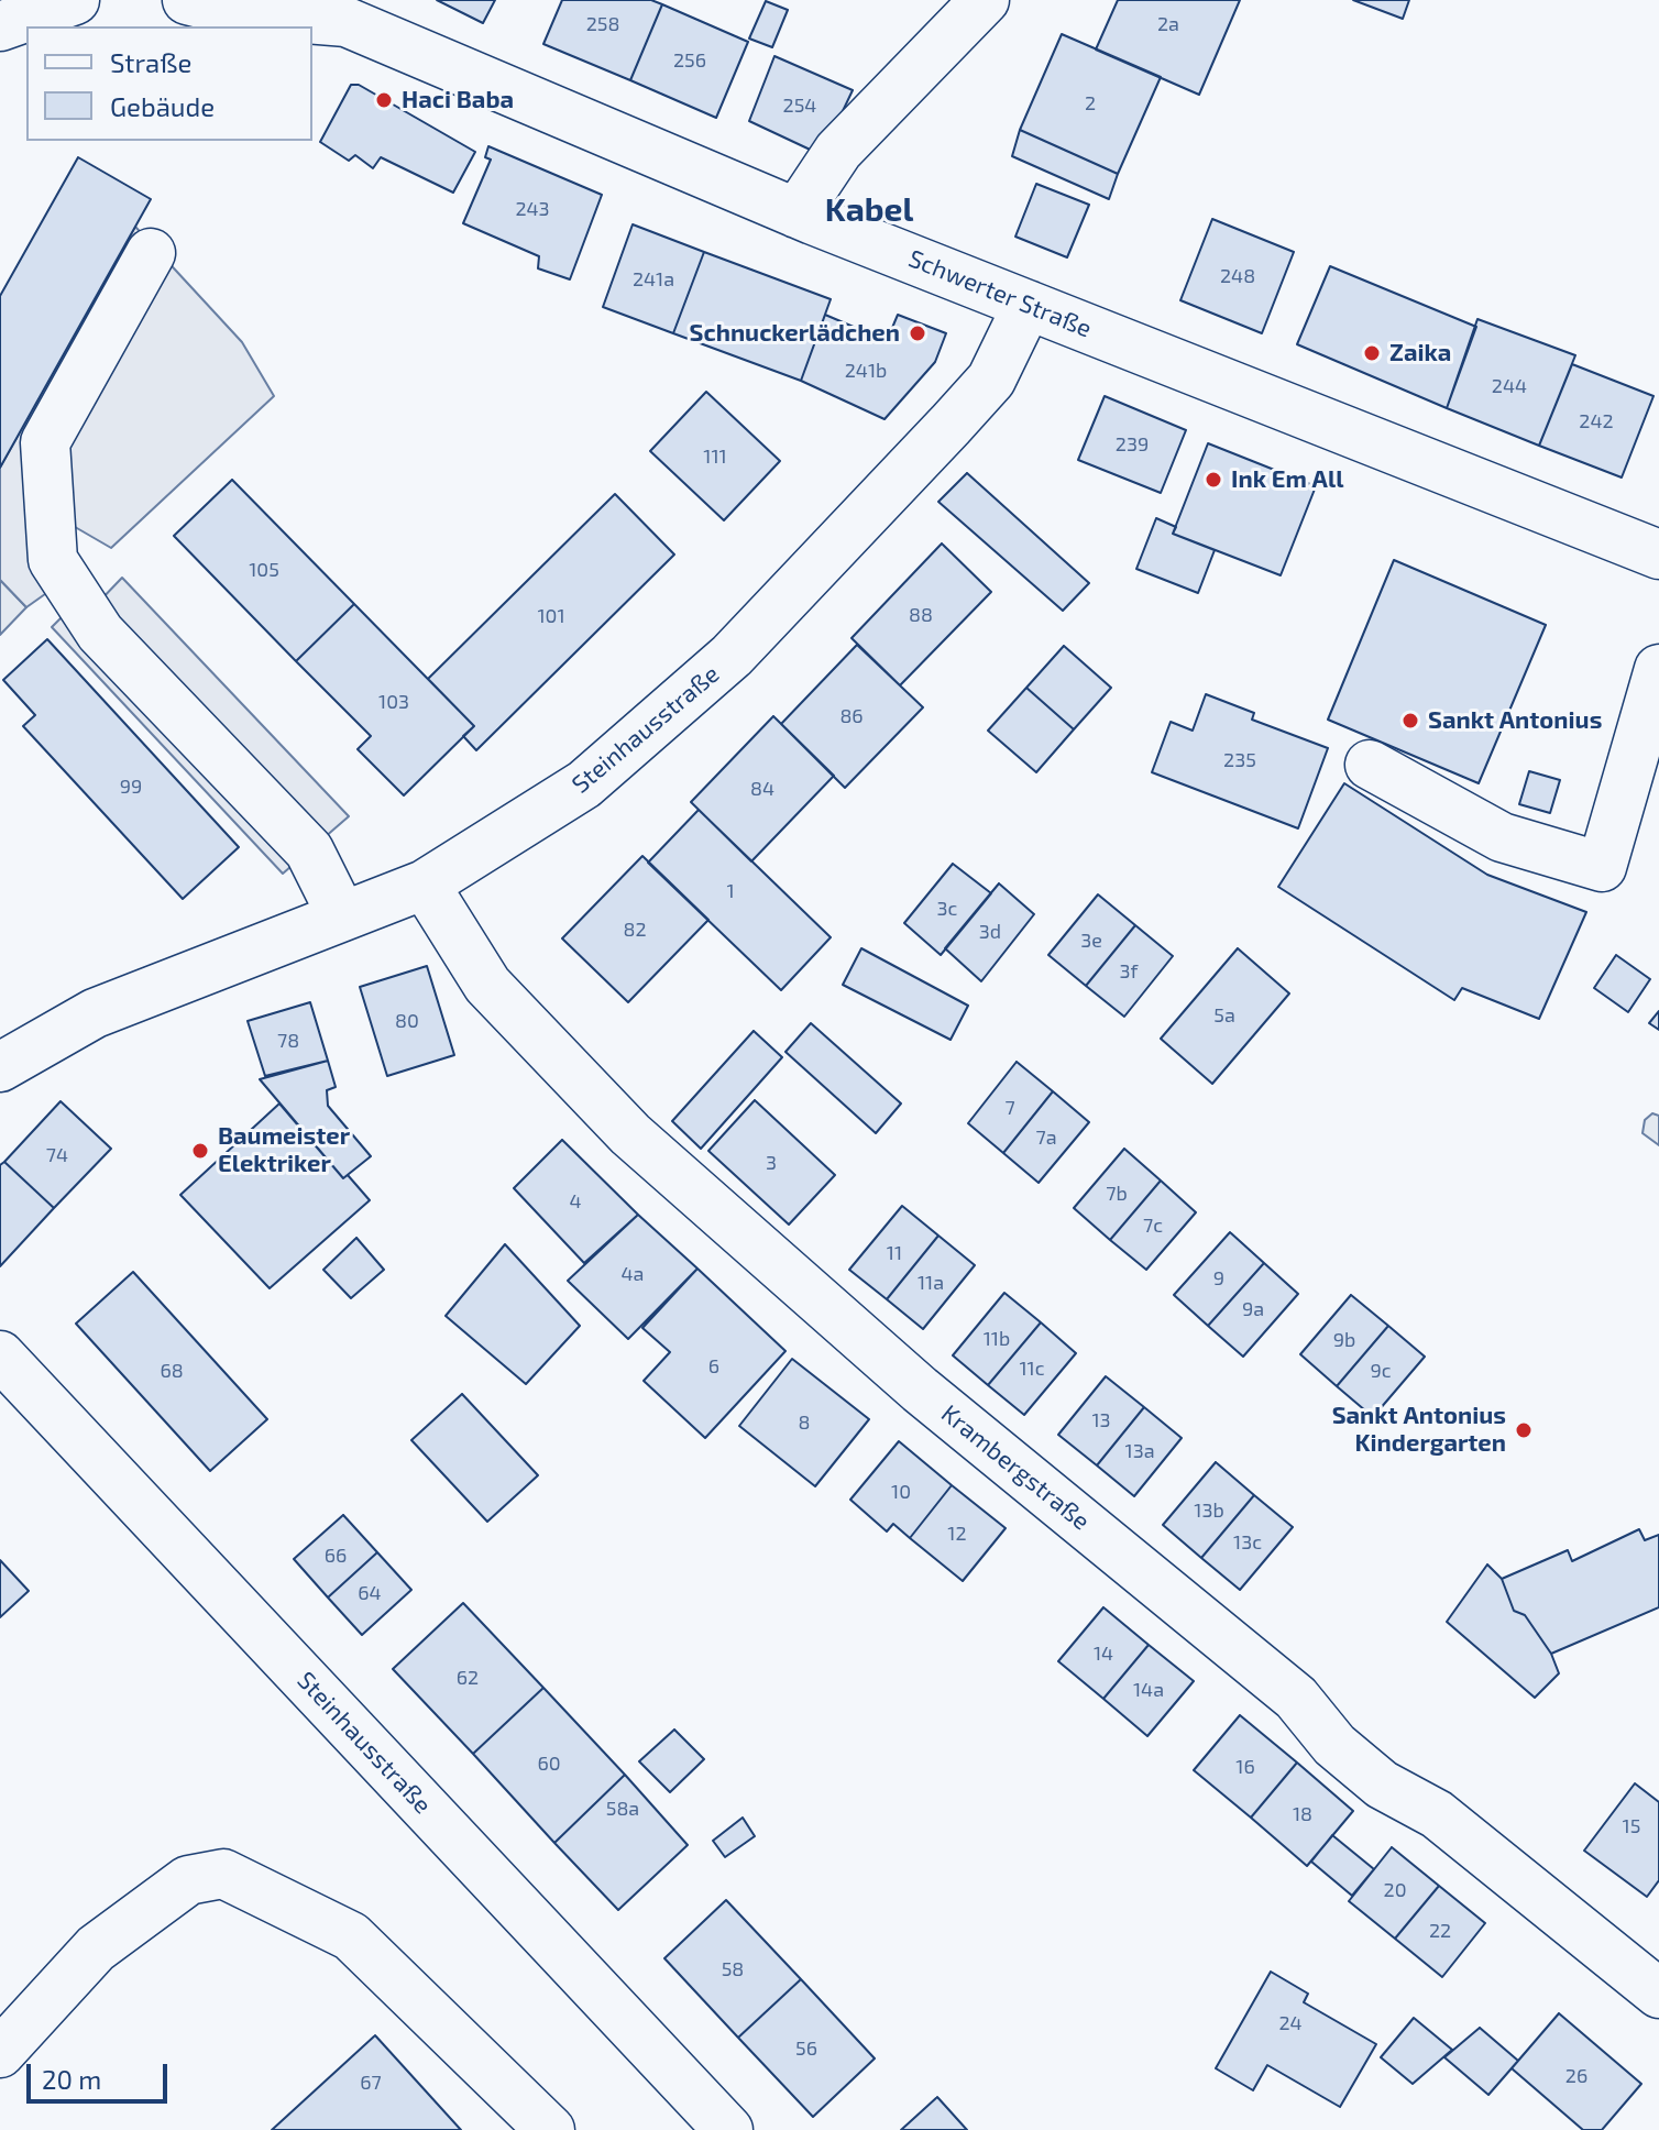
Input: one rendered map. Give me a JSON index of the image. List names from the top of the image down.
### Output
{
  "streets": {
    "street": ["Schwerter Straße", "Steinhausstraße", "Krambergstraße"]
  },
  "crossings": [
    ["Schwerter Straße", "Steinhausstraße"],
    ["Steinhausstraße", "Krambergstraße"]
  ],
  "districts": ["Kabel"],
  "places": [
    "Haci Baba",
    "Schnuckerlädchen",
    "Zaika",
    "Ink Em All",
    "Sankt Antonius",
    "Baumeister Elektriker",
    "Sankt Antonius Kindergarten"
  ],
  "house_numbers": [
    "258",
    "2a",
    "256",
    "2",
    "254",
    "243",
    "248",
    "241a",
    "241b",
    "244",
    "242",
    "239",
    "111",
    "105",
    "88",
    "101",
    "103",
    "86",
    "235",
    "99",
    "84",
    "1",
    "3c",
    "82",
    "3d",
    "3e",
    "3f",
    "5a",
    "80",
    "78",
    "7",
    "7a",
    "74",
    "3",
    "7b",
    "4",
    "7c",
    "11",
    "4a",
    "9",
    "11a",
    "9a",
    "11b",
    "9b",
    "6",
    "11c",
    "68",
    "9c",
    "13",
    "8",
    "13a",
    "10",
    "13b",
    "12",
    "13c",
    "66",
    "64",
    "14",
    "62",
    "14a",
    "60",
    "16",
    "58a",
    "18",
    "15",
    "20",
    "22",
    "58",
    "24",
    "56",
    "26",
    "67"
  ],
  "legend": ["Straße", "Gebäude"],
  "scale_bar": "20 m"
}
